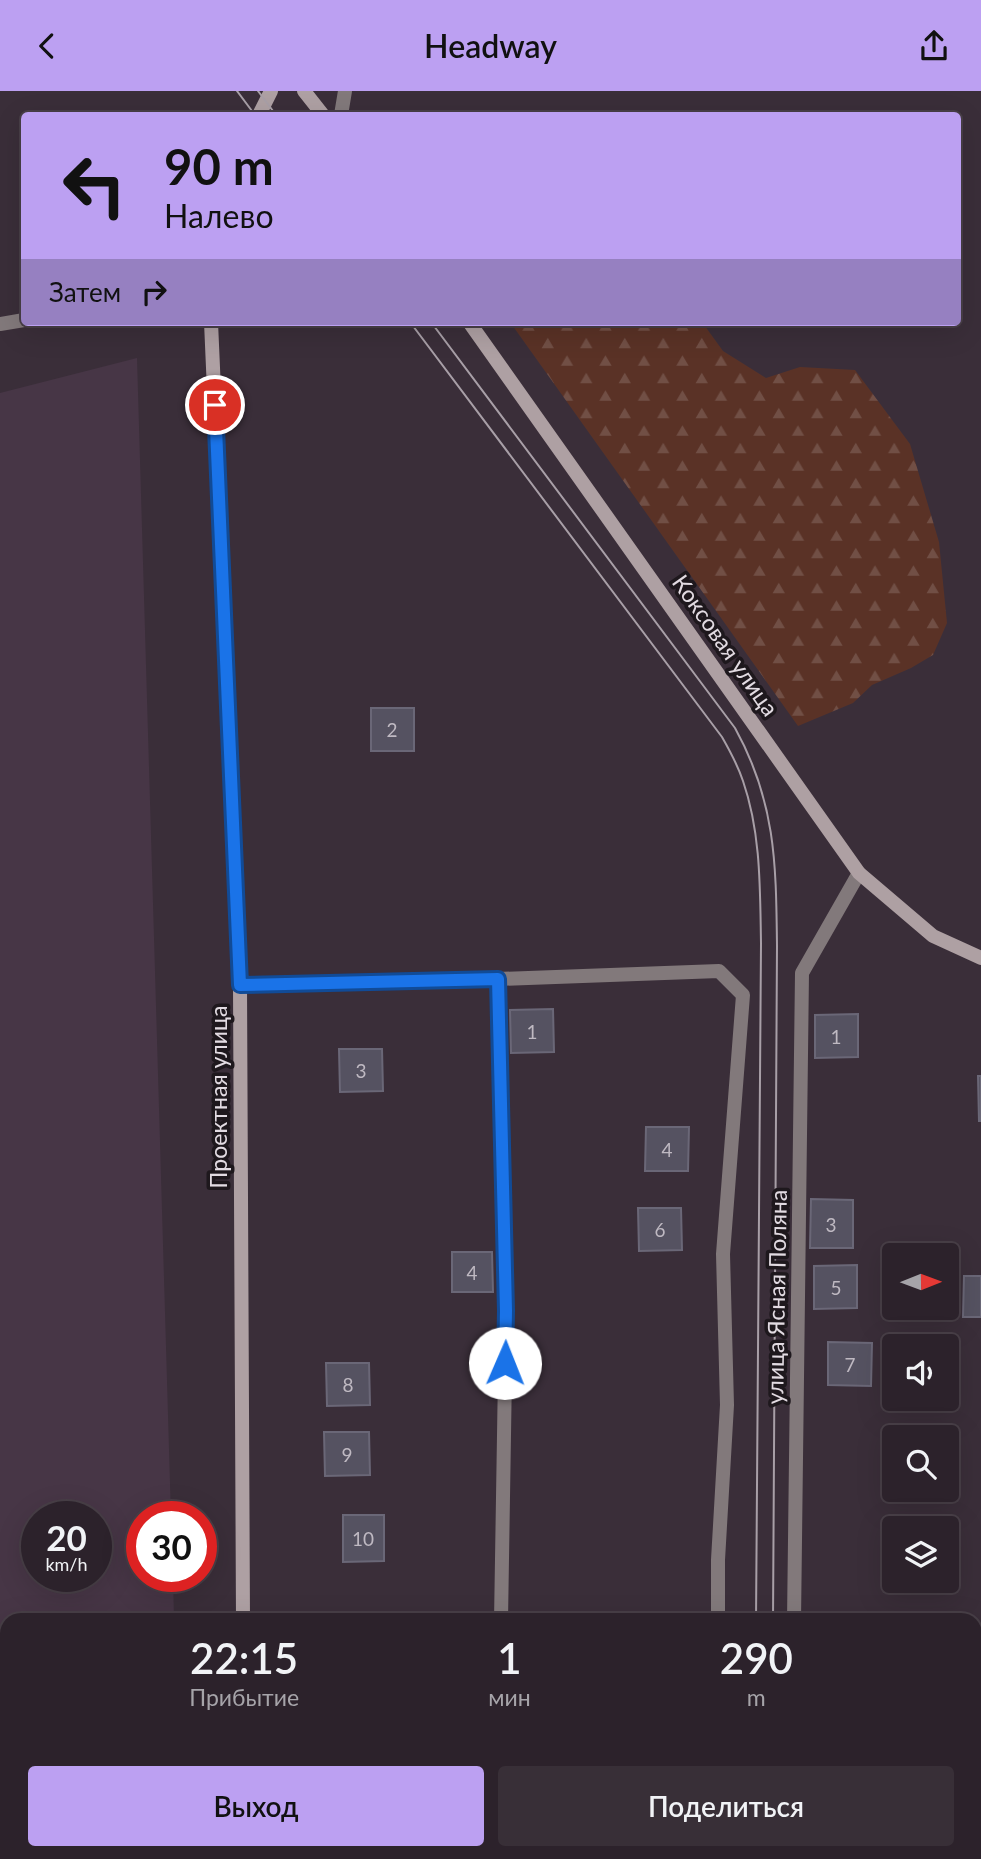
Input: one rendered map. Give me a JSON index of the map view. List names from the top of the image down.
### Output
{
  "streets": {
    "main road": ["Коксовая улица", "Проектная улица"],
    "street": ["улица Ясная Поляна"]
  },
  "crossings": [
    ["Коксовая улица", "улица Ясная Поляна"]
  ],
  "house_numbers": [
    "2",
    "1",
    "1",
    "3",
    "4",
    "3",
    "6",
    "4",
    "5",
    "7",
    "8",
    "9",
    "10"
  ],
  "north": "right",
  "page": {
    "header": "Headway",
    "turn": ["90 m", "Налево"],
    "then": "Затем",
    "speed": "20 km/h",
    "limit": "30",
    "eta": [
      "22:15",
      "Прибытие",
      "1",
      "мин",
      "290",
      "m"
    ],
    "buttons": ["Выход", "Поделиться"]
  }
}
